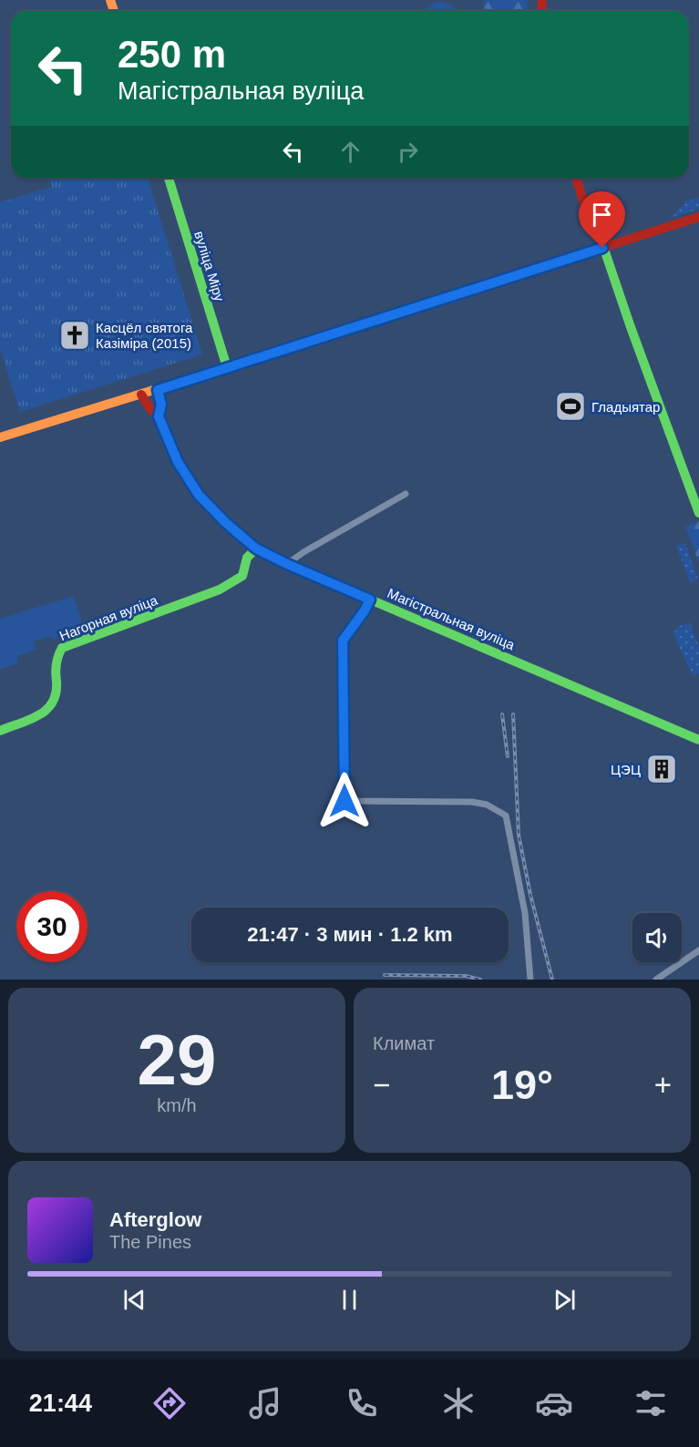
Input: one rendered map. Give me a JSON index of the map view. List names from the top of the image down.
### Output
{
  "streets": {
    "main road": ["вуліца Міру", "Нагорная вуліца", "Магістральная вуліца"]
  },
  "crossings": [
    ["Нагорная вуліца", "Магістральная вуліца"]
  ],
  "places": {
    "church": ["Касцёл святога Казіміра (2015)"],
    "sports": ["Гладыятар"],
    "building": ["ЦЭЦ"]
  },
  "page": {
    "turn": ["250 m", "Магістральная вуліца"],
    "limit": "30",
    "trip": "21:47 · 3 мин · 1.2 km",
    "tile": [
      ["29", "km/h"],
      "Климат"
    ],
    "heat": ["−", "19°", "+"],
    "song": ["Afterglow", "The Pines"],
    "tabs": "21:44"
  }
}
